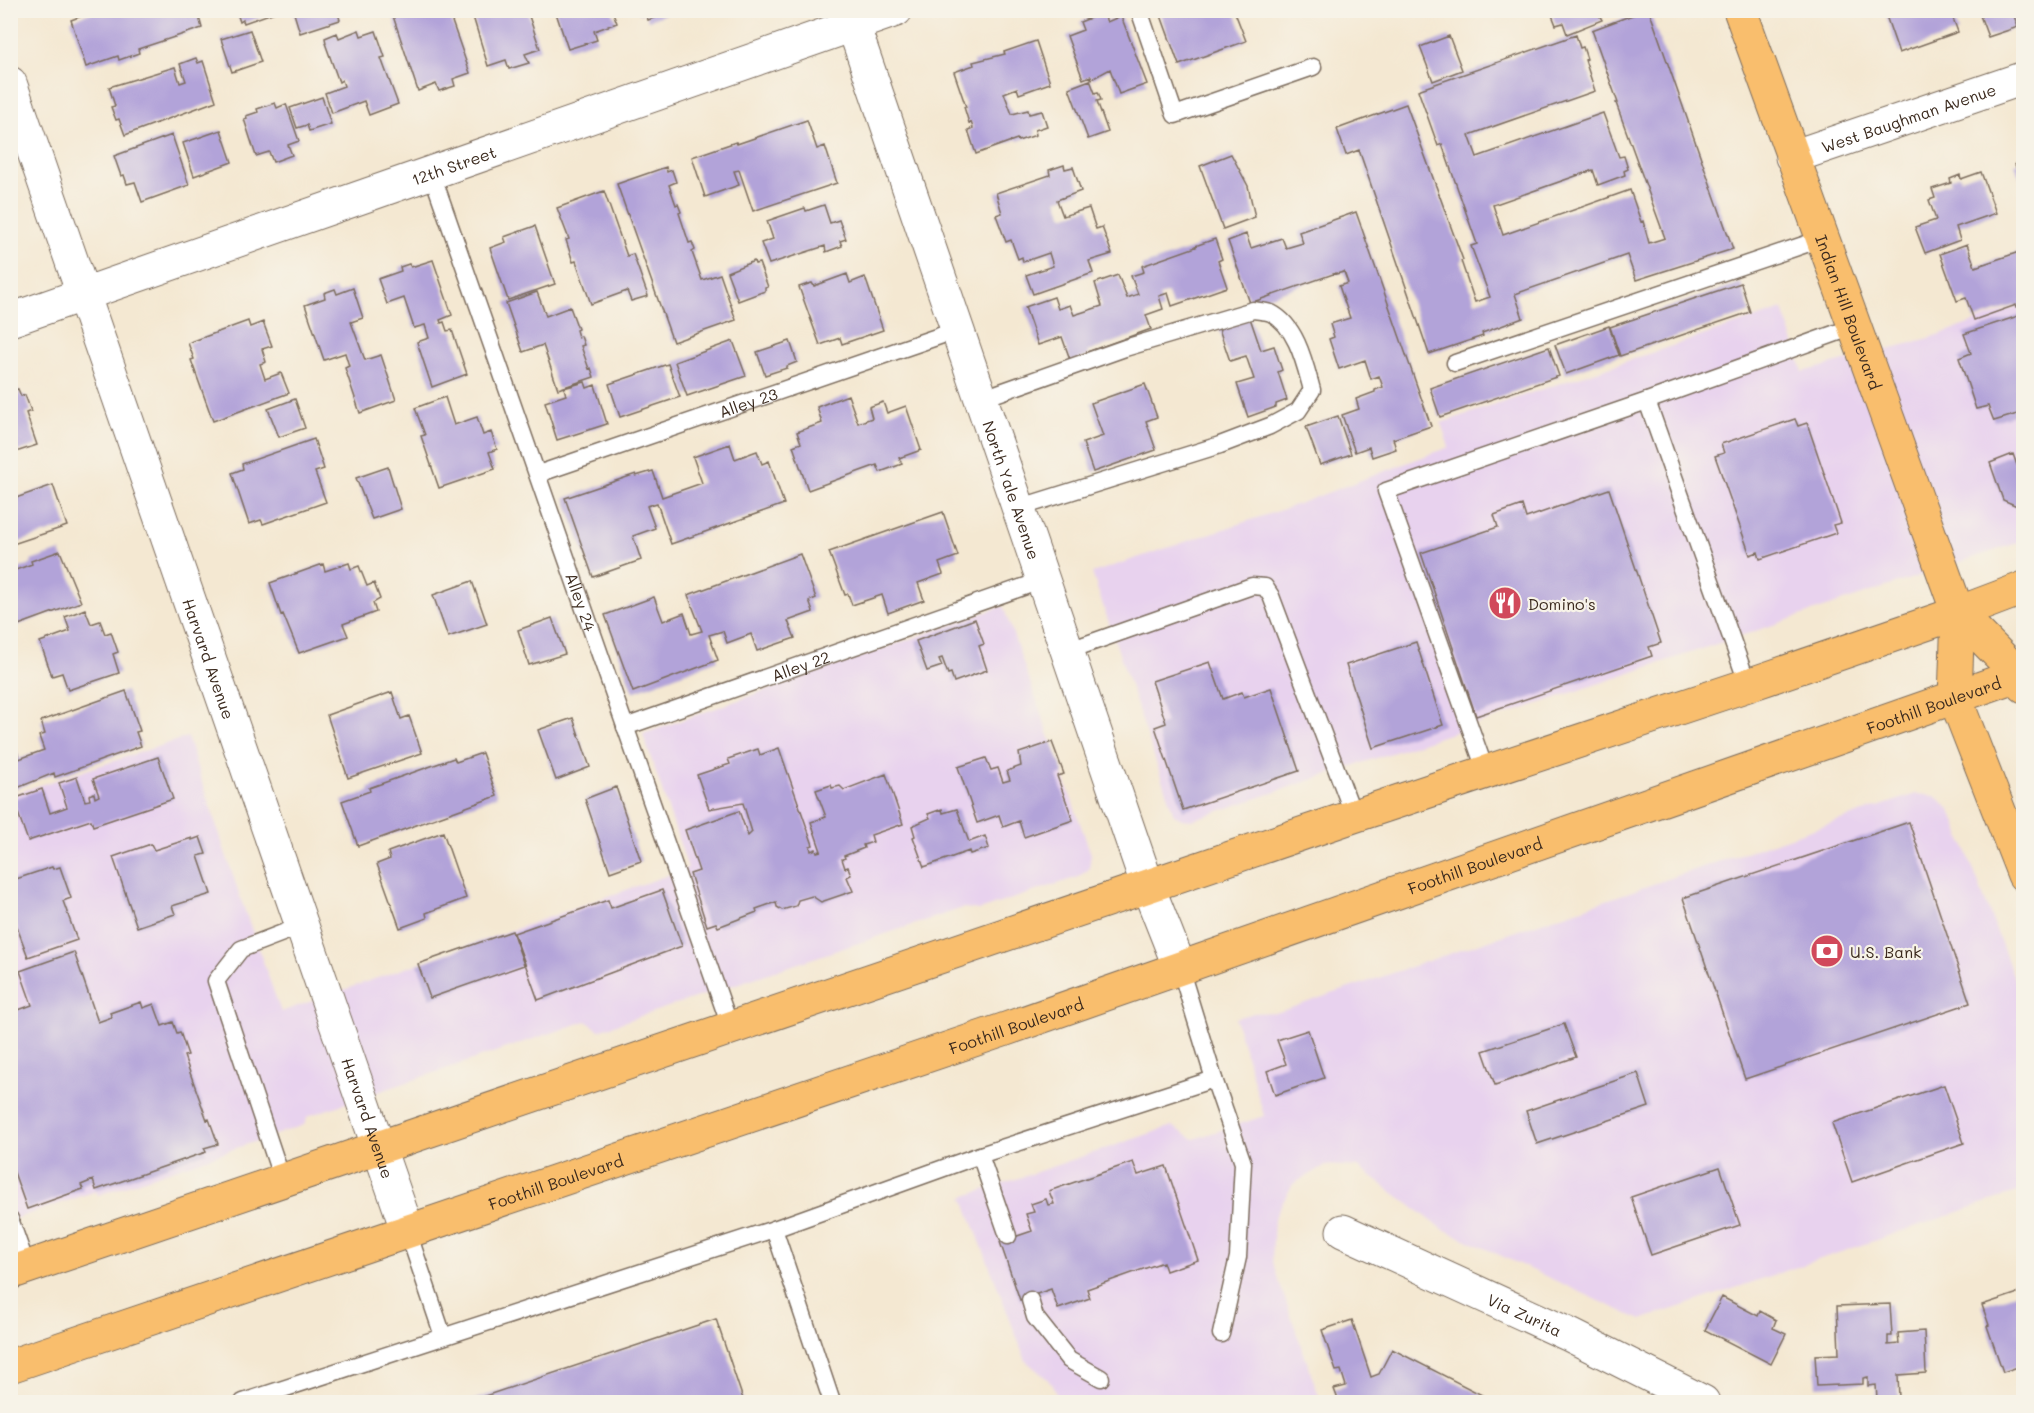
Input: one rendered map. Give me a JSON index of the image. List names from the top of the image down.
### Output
{
  "streets": {
    "main road": ["Indian Hill Boulevard", "Foothill Boulevard"],
    "street": [
      "West Baughman Avenue",
      "12th Street",
      "North Yale Avenue",
      "Harvard Avenue",
      "Via Zurita"
    ],
    "lane": ["Alley 23", "Alley 24", "Alley 22"]
  },
  "crossings": [
    ["West Baughman Avenue", "Indian Hill Boulevard"],
    ["12th Street", "North Yale Avenue"],
    ["12th Street", "Alley 24"],
    ["12th Street", "Harvard Avenue"],
    ["Indian Hill Boulevard", "Foothill Boulevard"],
    ["Alley 23", "North Yale Avenue"],
    ["Alley 23", "Alley 24"],
    ["North Yale Avenue", "Alley 22"],
    ["North Yale Avenue", "Foothill Boulevard"],
    ["Alley 24", "Alley 22"],
    ["Harvard Avenue", "Foothill Boulevard"]
  ],
  "places": {
    "restaurant": ["Domino's"],
    "bank": ["U.S. Bank"]
  }
}
